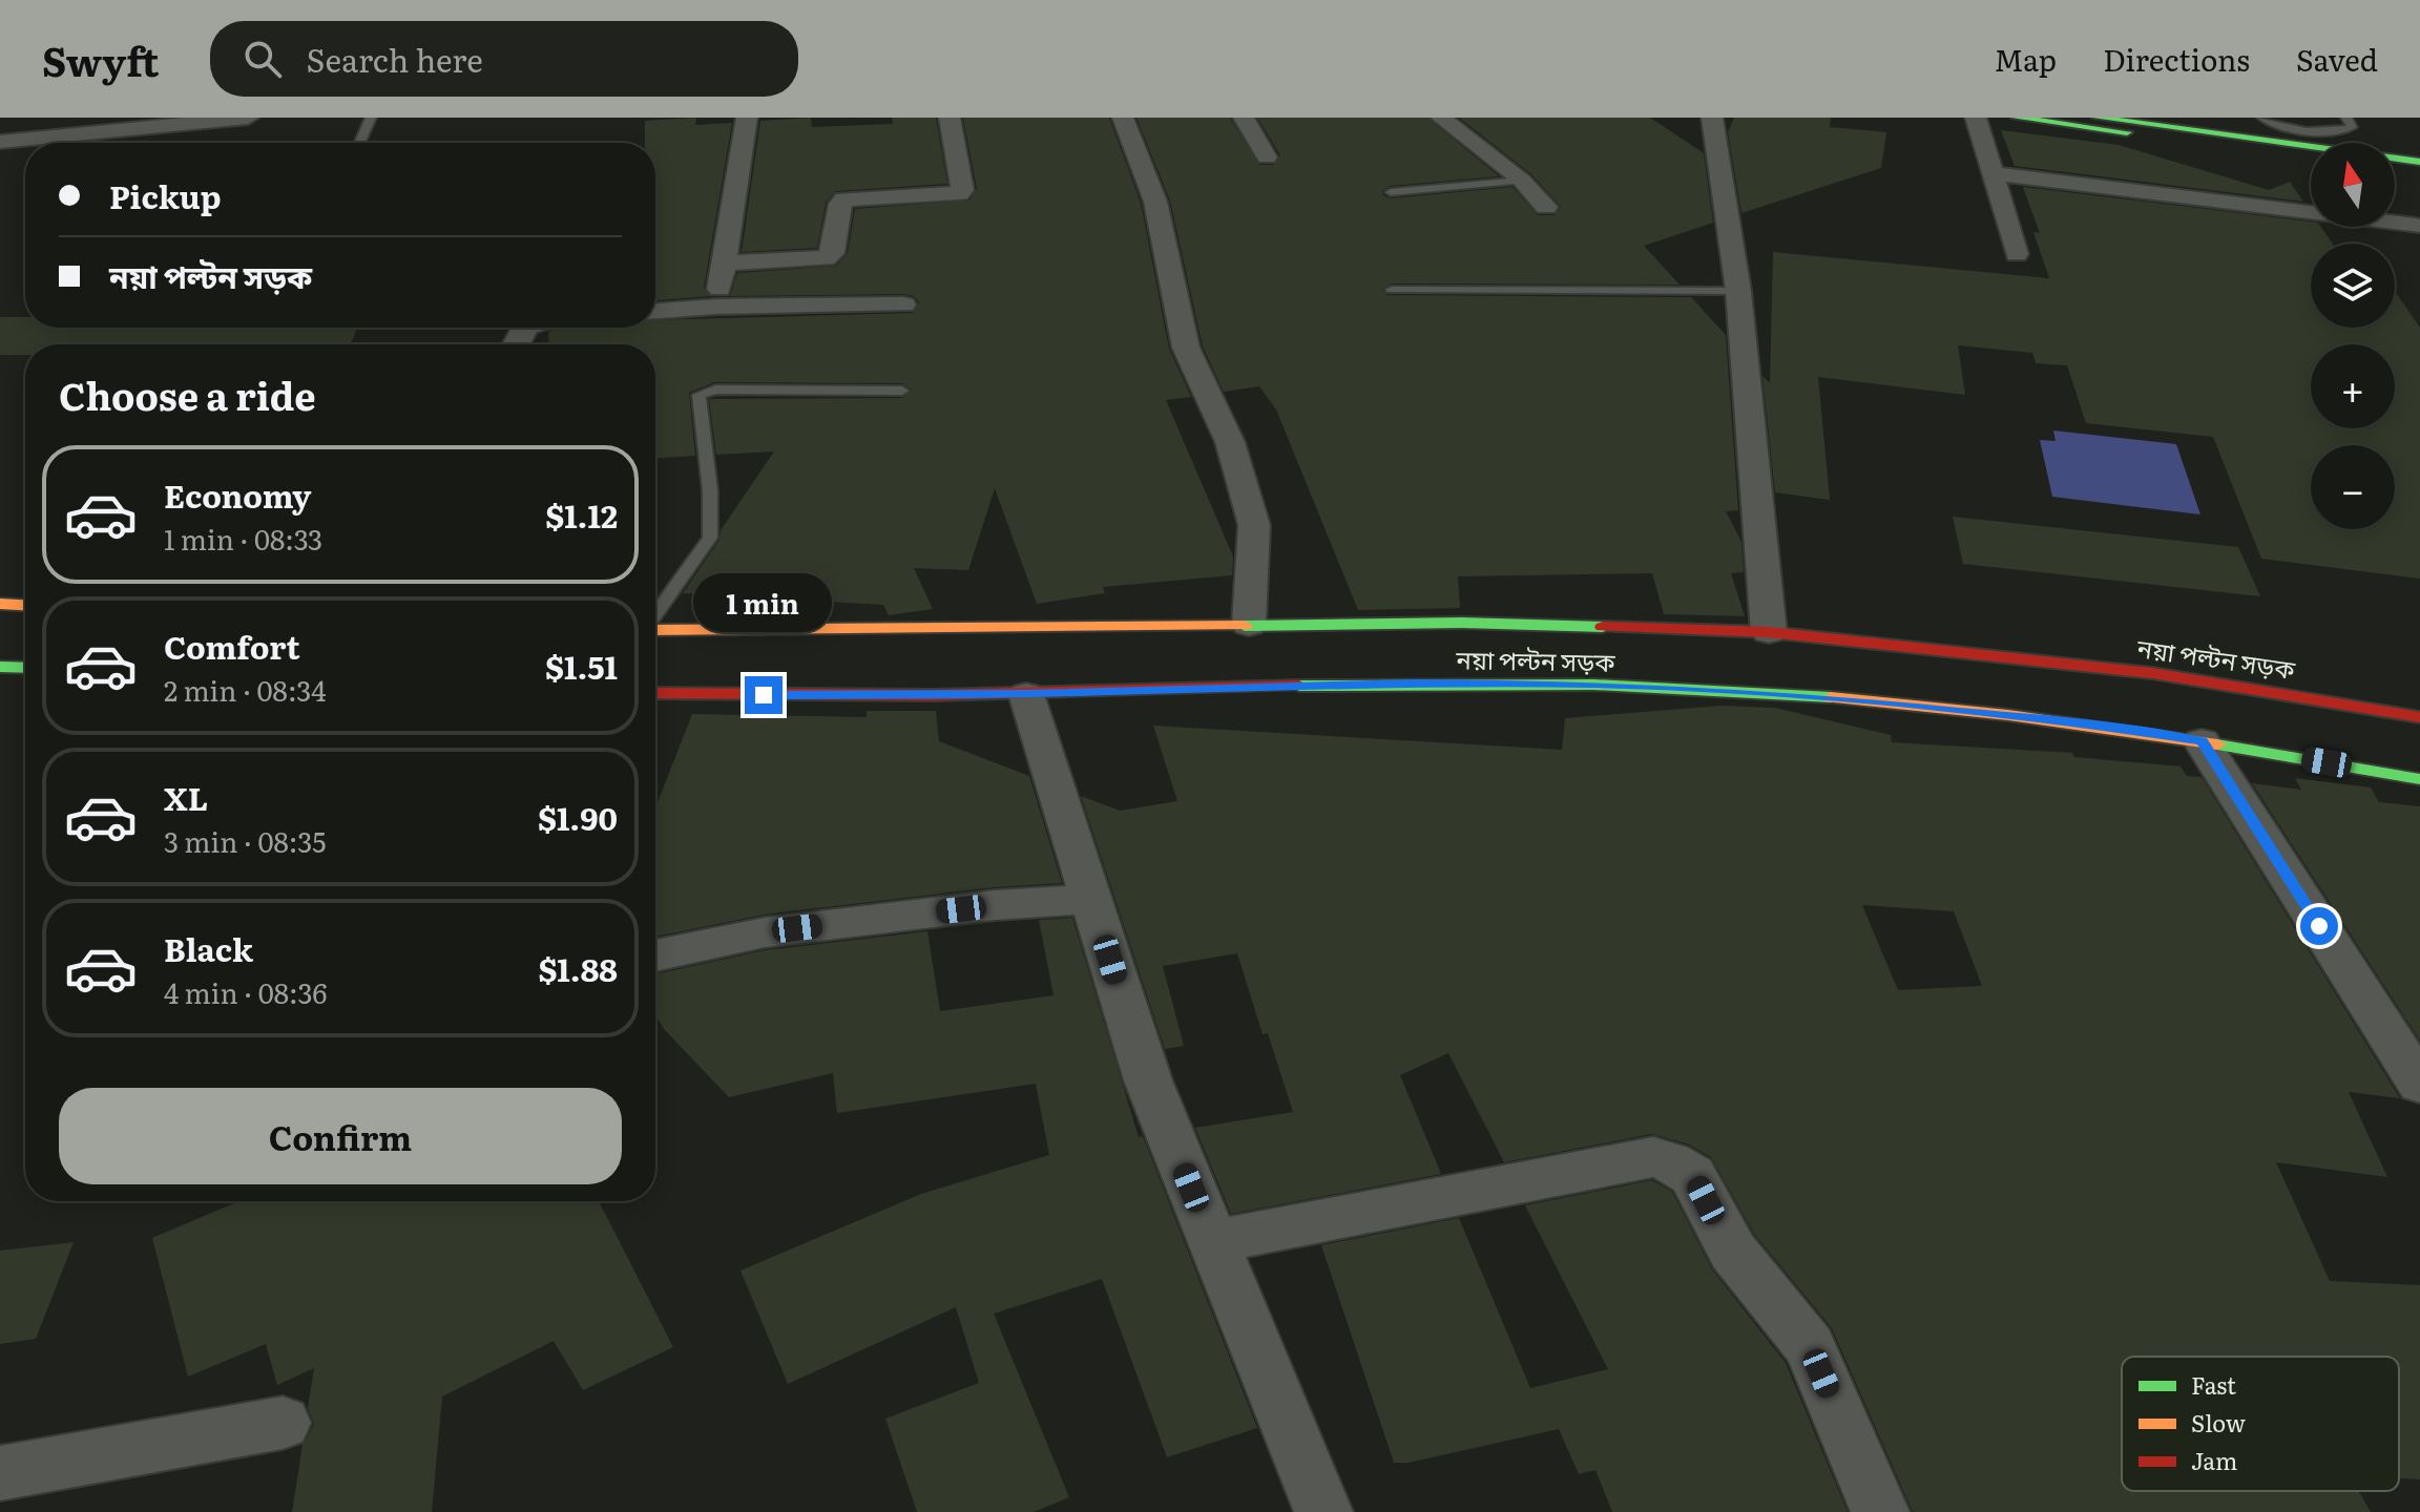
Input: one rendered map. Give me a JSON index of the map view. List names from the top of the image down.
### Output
{
  "streets": {
    "main road": ["নয়া পল্টন সড়ক"]
  },
  "legend": ["Fast", "Slow", "Jam"],
  "north": "top",
  "page": {
    "header": "Swyft",
    "search": "Search here",
    "nav": ["Map", "Directions", "Saved"],
    "map_buttons": ["+", "−"],
    "banner": ["Pickup", "নয়া পল্টন সড়ক"],
    "heading": "Choose a ride",
    "list": [
      {
        "name": "Economy",
        "note": "1 min · 08:33",
        "value": "$1.12"
      },
      {
        "name": "Comfort",
        "note": "2 min · 08:34",
        "value": "$1.51"
      },
      {
        "name": "XL",
        "note": "3 min · 08:35",
        "value": "$1.90"
      },
      {
        "name": "Black",
        "note": "4 min · 08:36",
        "value": "$1.88"
      }
    ],
    "bubble": "1 min",
    "buttons": "Confirm"
  }
}
